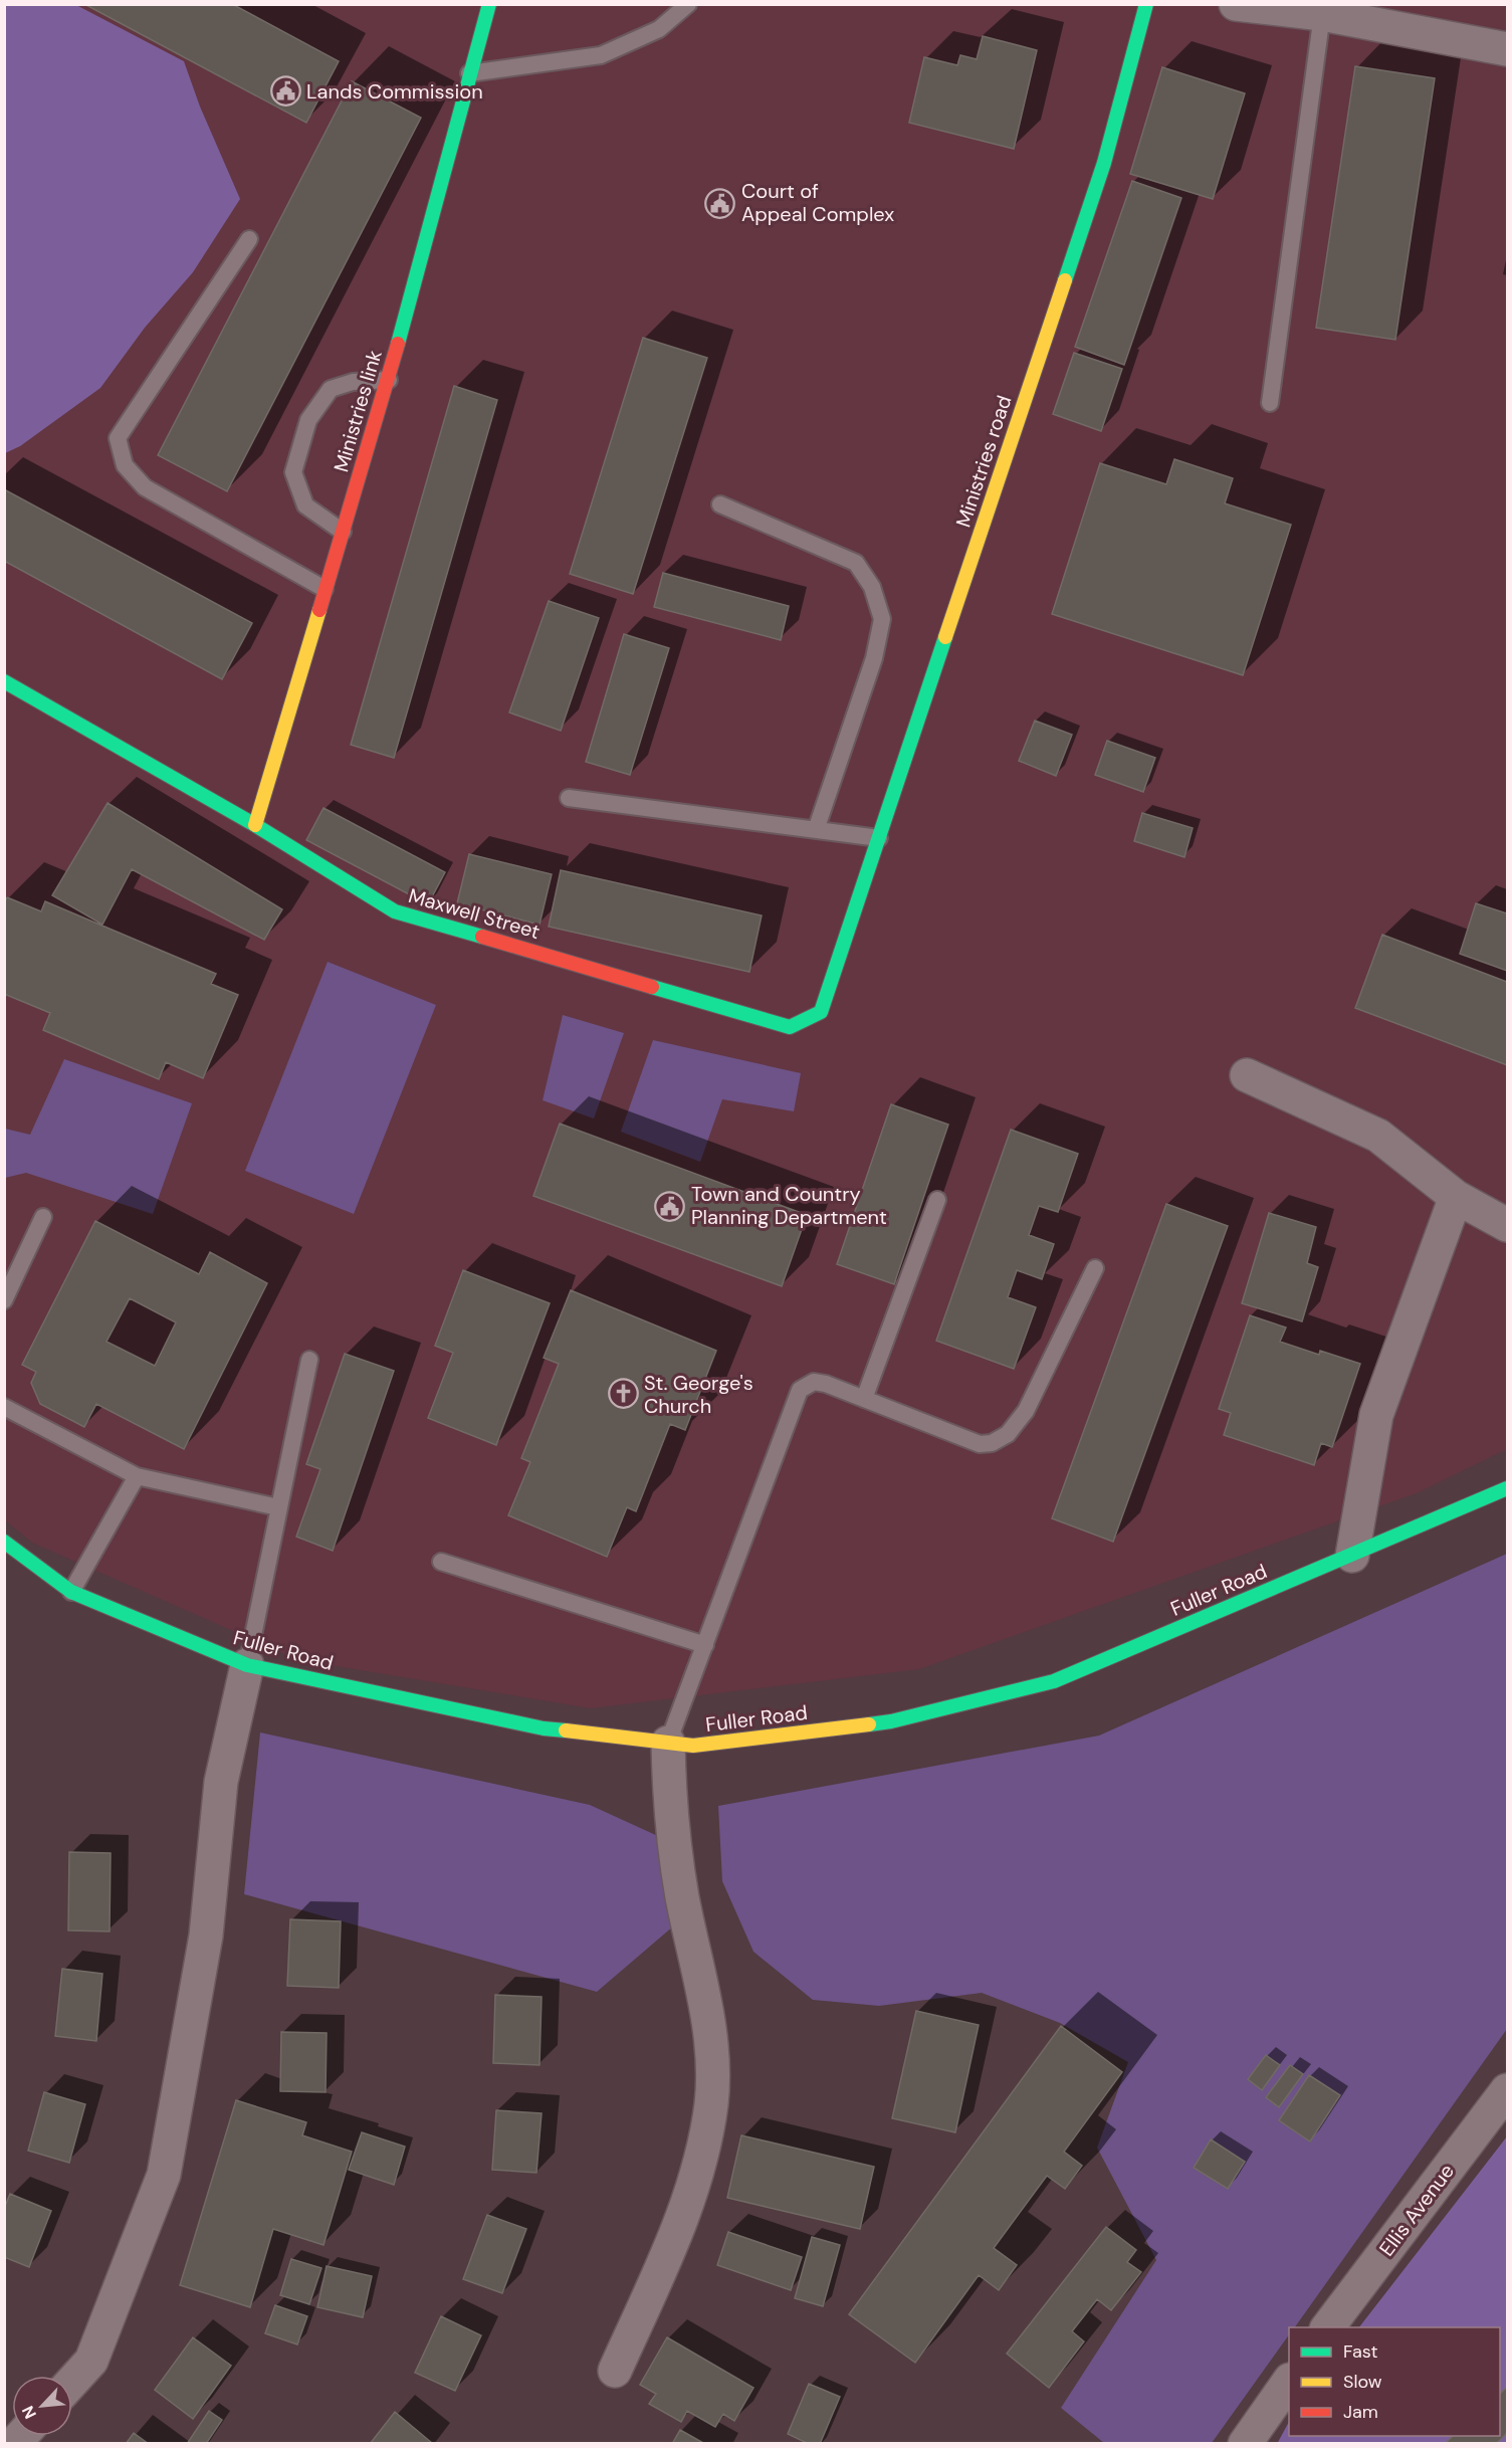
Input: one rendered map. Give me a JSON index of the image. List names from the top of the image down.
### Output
{
  "streets": {
    "street": [
      "Ministries link",
      "Ministries road",
      "Maxwell Street",
      "Fuller Road",
      "Ellis Avenue"
    ]
  },
  "crossings": [
    ["Ministries link", "Maxwell Street"],
    ["Ministries road", "Maxwell Street"]
  ],
  "places": {
    "public building": ["Lands Commission", "Court of Appeal Complex", "Town and Country Planning Department"],
    "church": ["St. George's Church"]
  },
  "legend": ["Fast", "Slow", "Jam"],
  "north": "bottom left"
}
